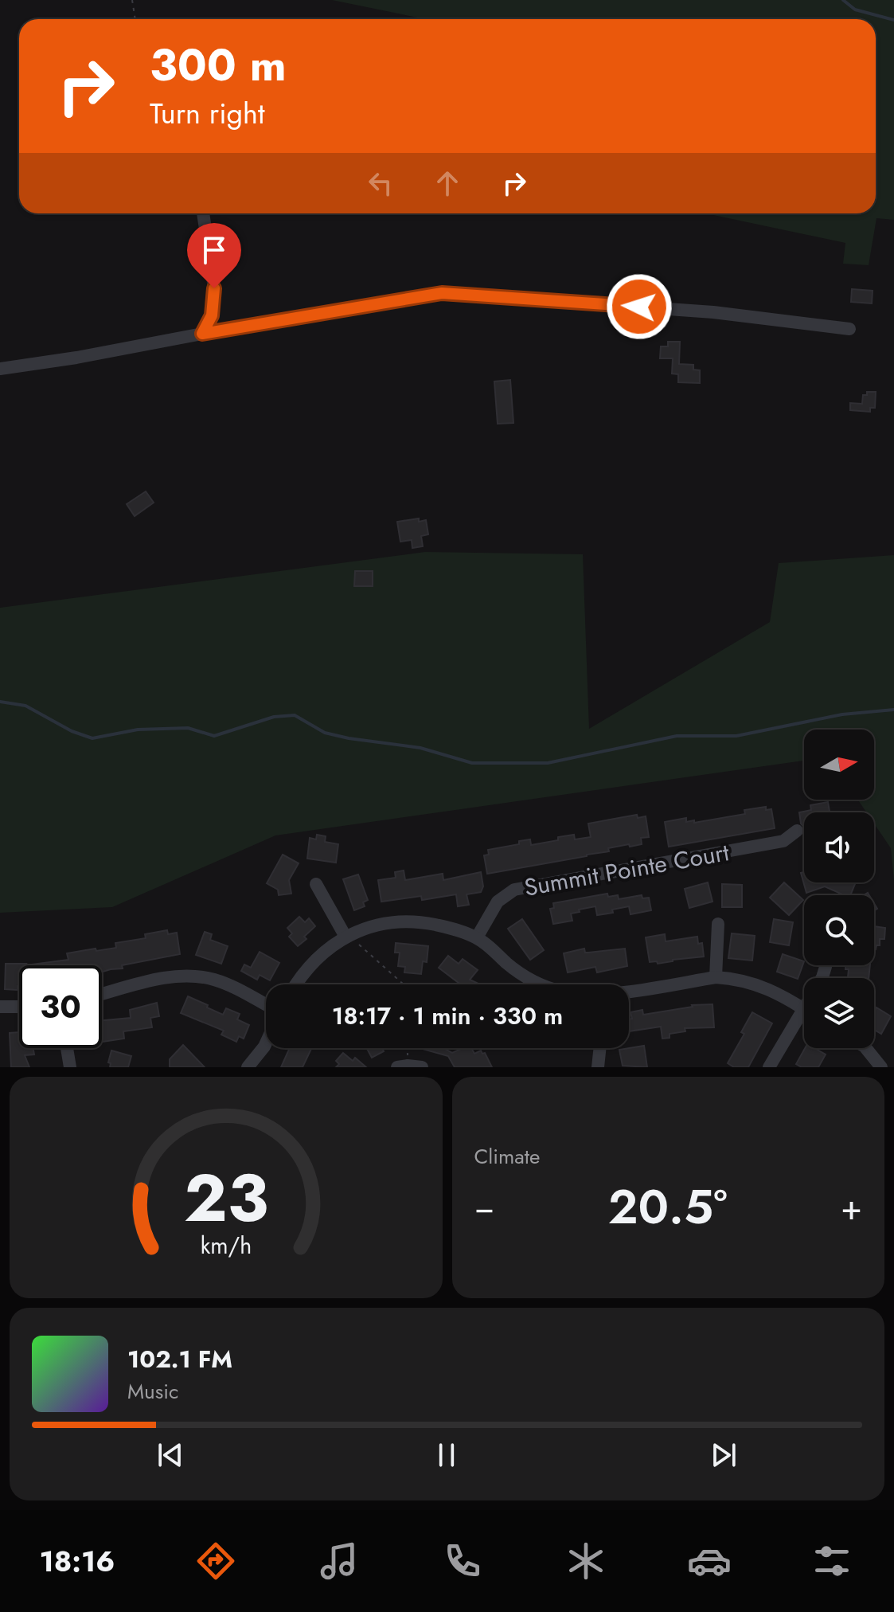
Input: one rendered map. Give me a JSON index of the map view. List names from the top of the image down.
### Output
{
  "streets": {
    "street": ["Summit Pointe Court"]
  },
  "north": "right",
  "page": {
    "turn": ["300 m", "Turn right"],
    "limit": "30",
    "trip": "18:17 · 1 min · 330 m",
    "tile": "Climate",
    "heat": ["−", "20.5°", "+"],
    "song": ["102.1 FM", "Music"],
    "tabs": "18:16",
    "gauge": ["23", "km/h"]
  }
}
